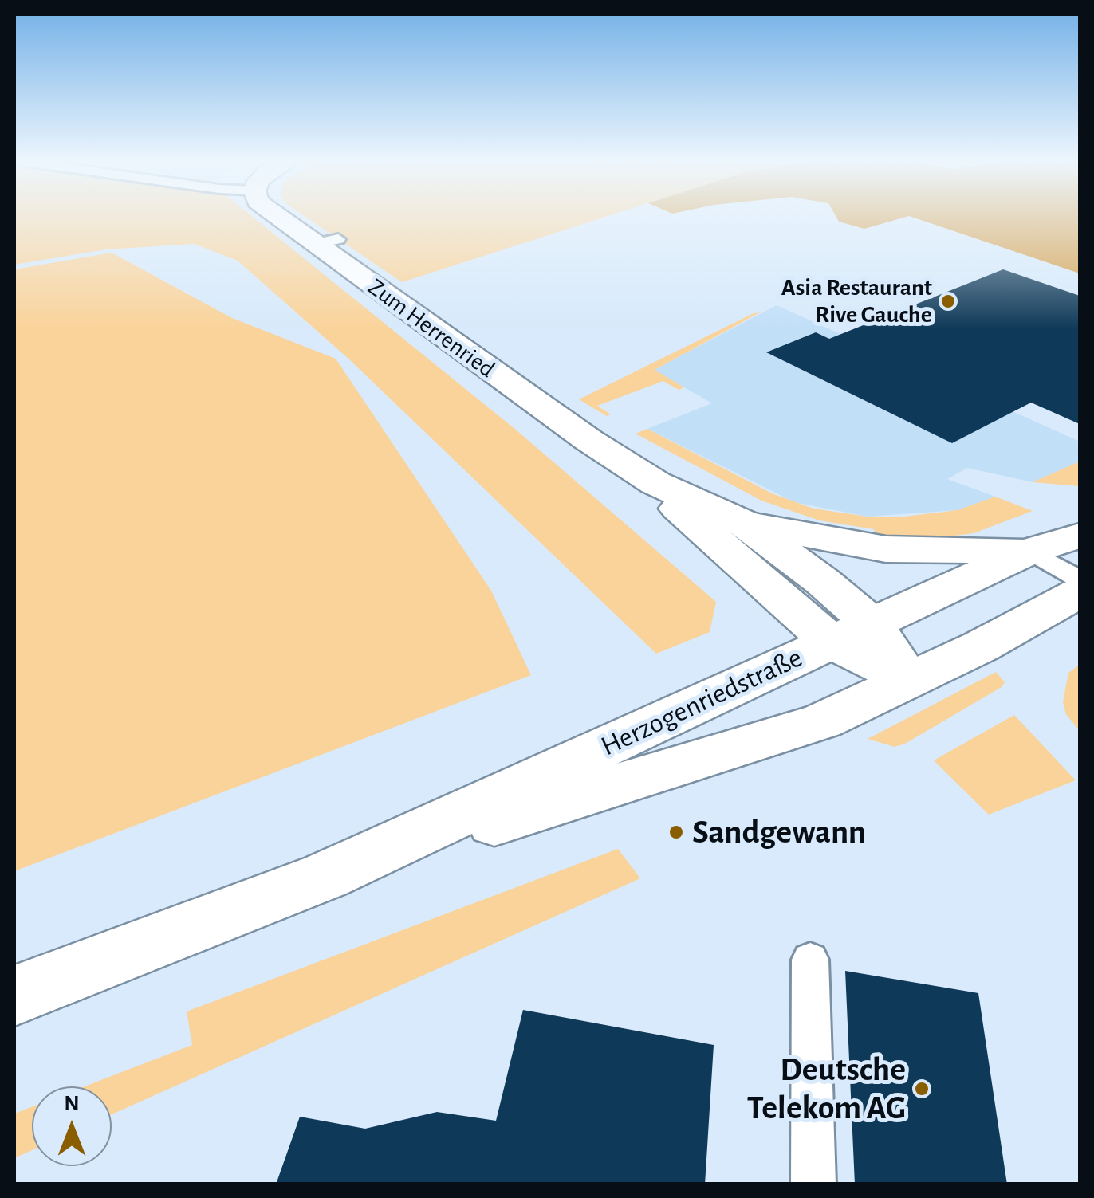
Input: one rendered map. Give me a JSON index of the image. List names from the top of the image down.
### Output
{
  "streets": {
    "street": ["Zum Herrenried", "Herzogenriedstraße"]
  },
  "crossings": [
    ["Zum Herrenried", "Herzogenriedstraße"]
  ],
  "places": ["Asia Restaurant Rive Gauche", "Sandgewann", "Deutsche Telekom AG"],
  "north": "top"
}
